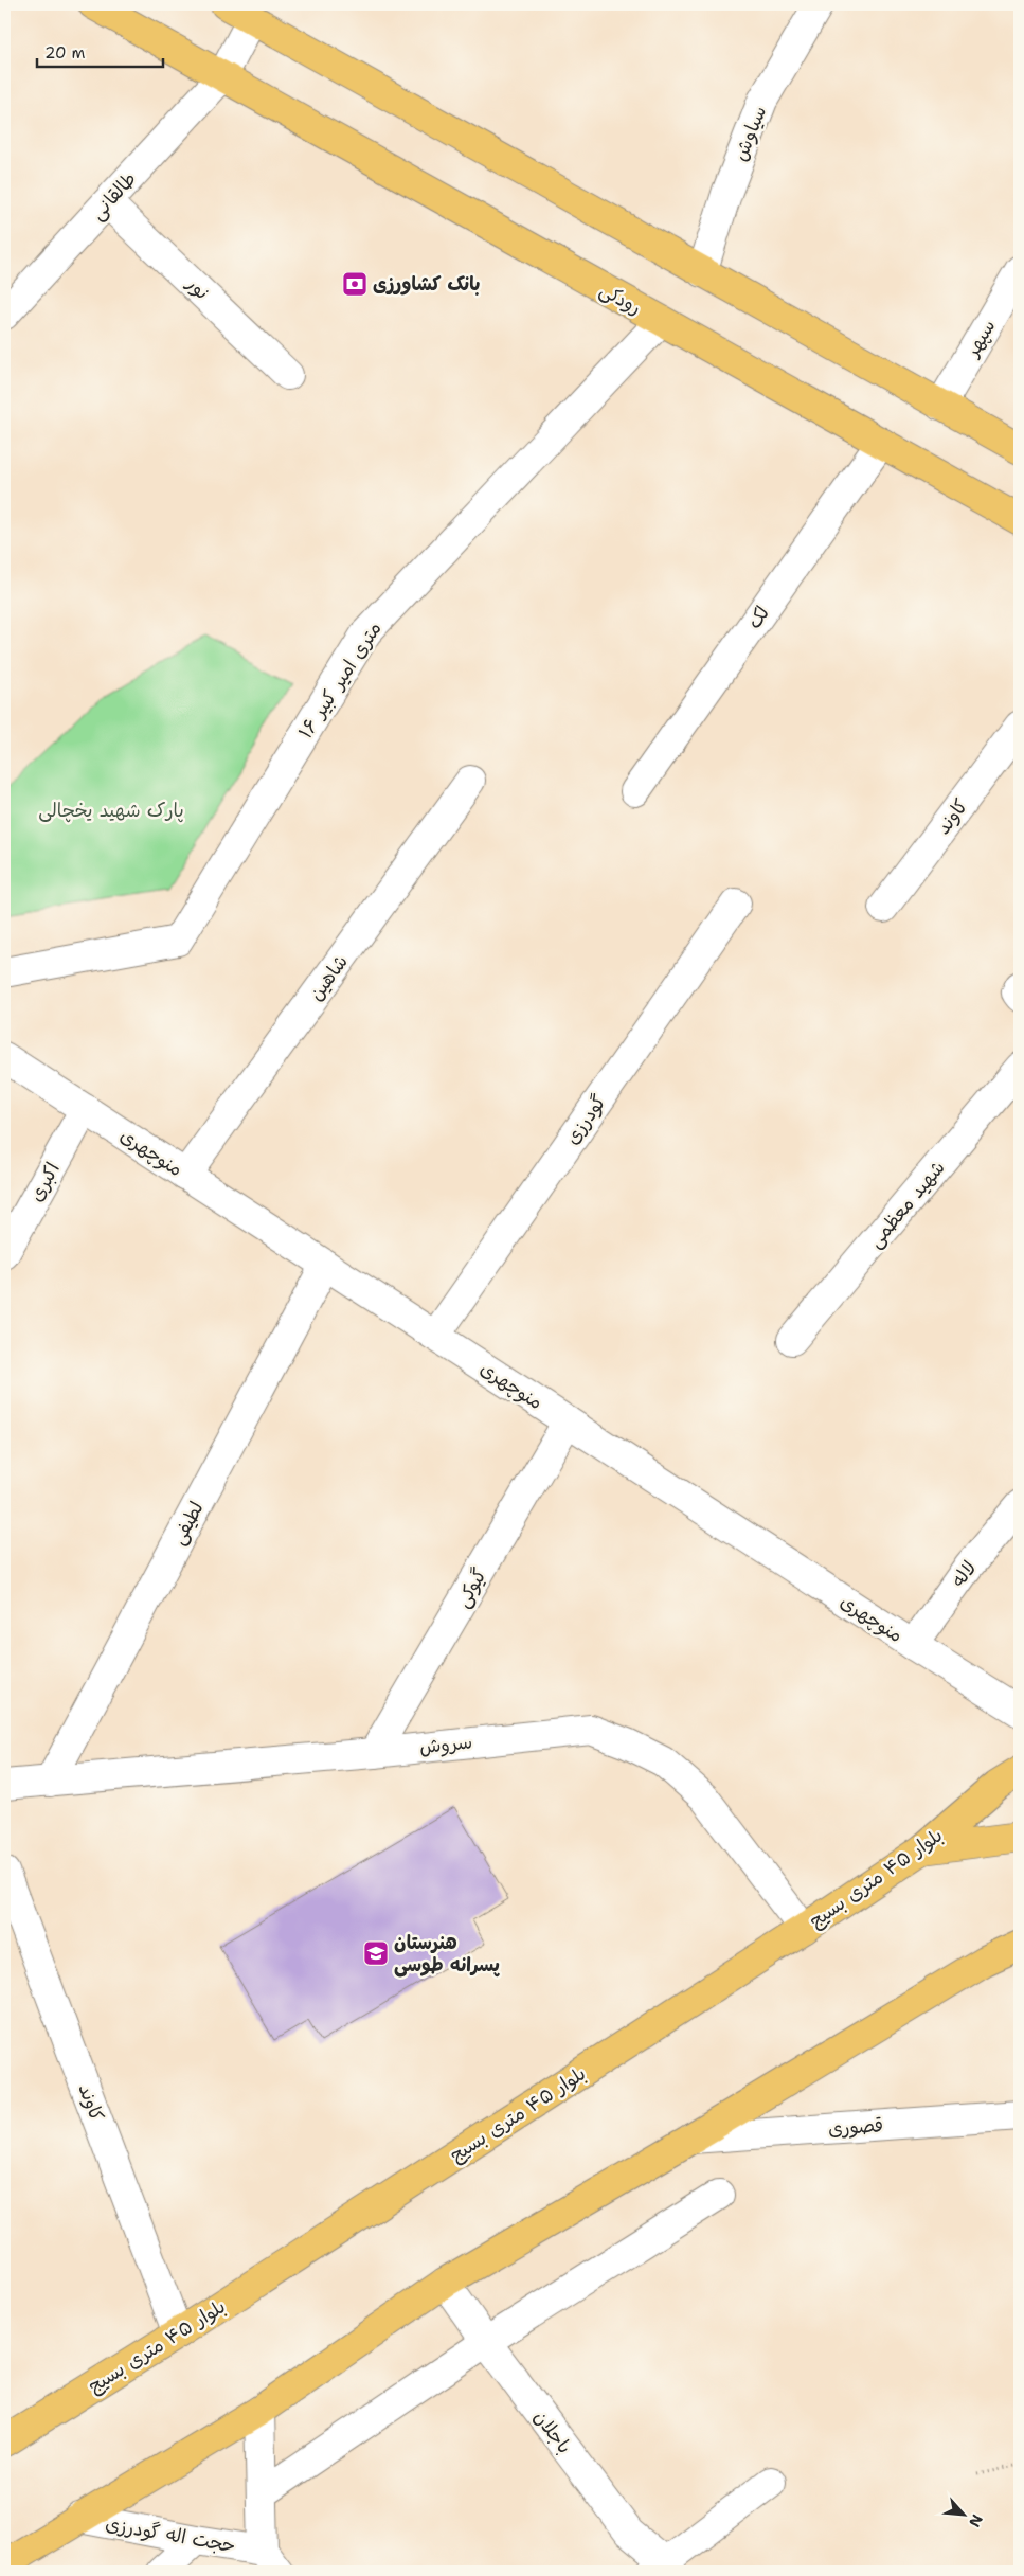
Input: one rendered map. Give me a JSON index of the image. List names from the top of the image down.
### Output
{
  "streets": {
    "main road": ["رودکی", "بلوار ۴۵ متری بسیج"],
    "street": [
      "سیاوش",
      "طالقانی",
      "نور",
      "سپهر",
      "لک",
      "۱۶ متری امیر کبیر",
      "کاوند",
      "شاهین",
      "گودرزی",
      "منوچهری",
      "اکبری",
      "شهید معظمی",
      "لطیفی",
      "لاله",
      "گیوکی",
      "سروش",
      "قصوری",
      "باجلان",
      "حجت اله گودرزی"
    ]
  },
  "crossings": [
    ["طالقانی", "نور"],
    ["طالقانی", "رودکی"],
    ["رودکی", "لک"],
    ["رودکی", "۱۶ متری امیر کبیر"],
    ["کاوند", "بلوار ۴۵ متری بسیج"],
    ["شاهین", "منوچهری"],
    ["گودرزی", "منوچهری"],
    ["منوچهری", "اکبری"],
    ["منوچهری", "لطیفی"],
    ["منوچهری", "لاله"],
    ["منوچهری", "گیوکی"],
    ["لطیفی", "سروش"],
    ["گیوکی", "سروش"],
    ["سروش", "بلوار ۴۵ متری بسیج"]
  ],
  "parks": ["پارک شهید یخچالی"],
  "places": {
    "bank": ["بانک کشاورزی"],
    "school or university": ["هنرستان پسرانه طوسی"]
  },
  "scale_bar": "20 m",
  "north": "bottom right"
}
